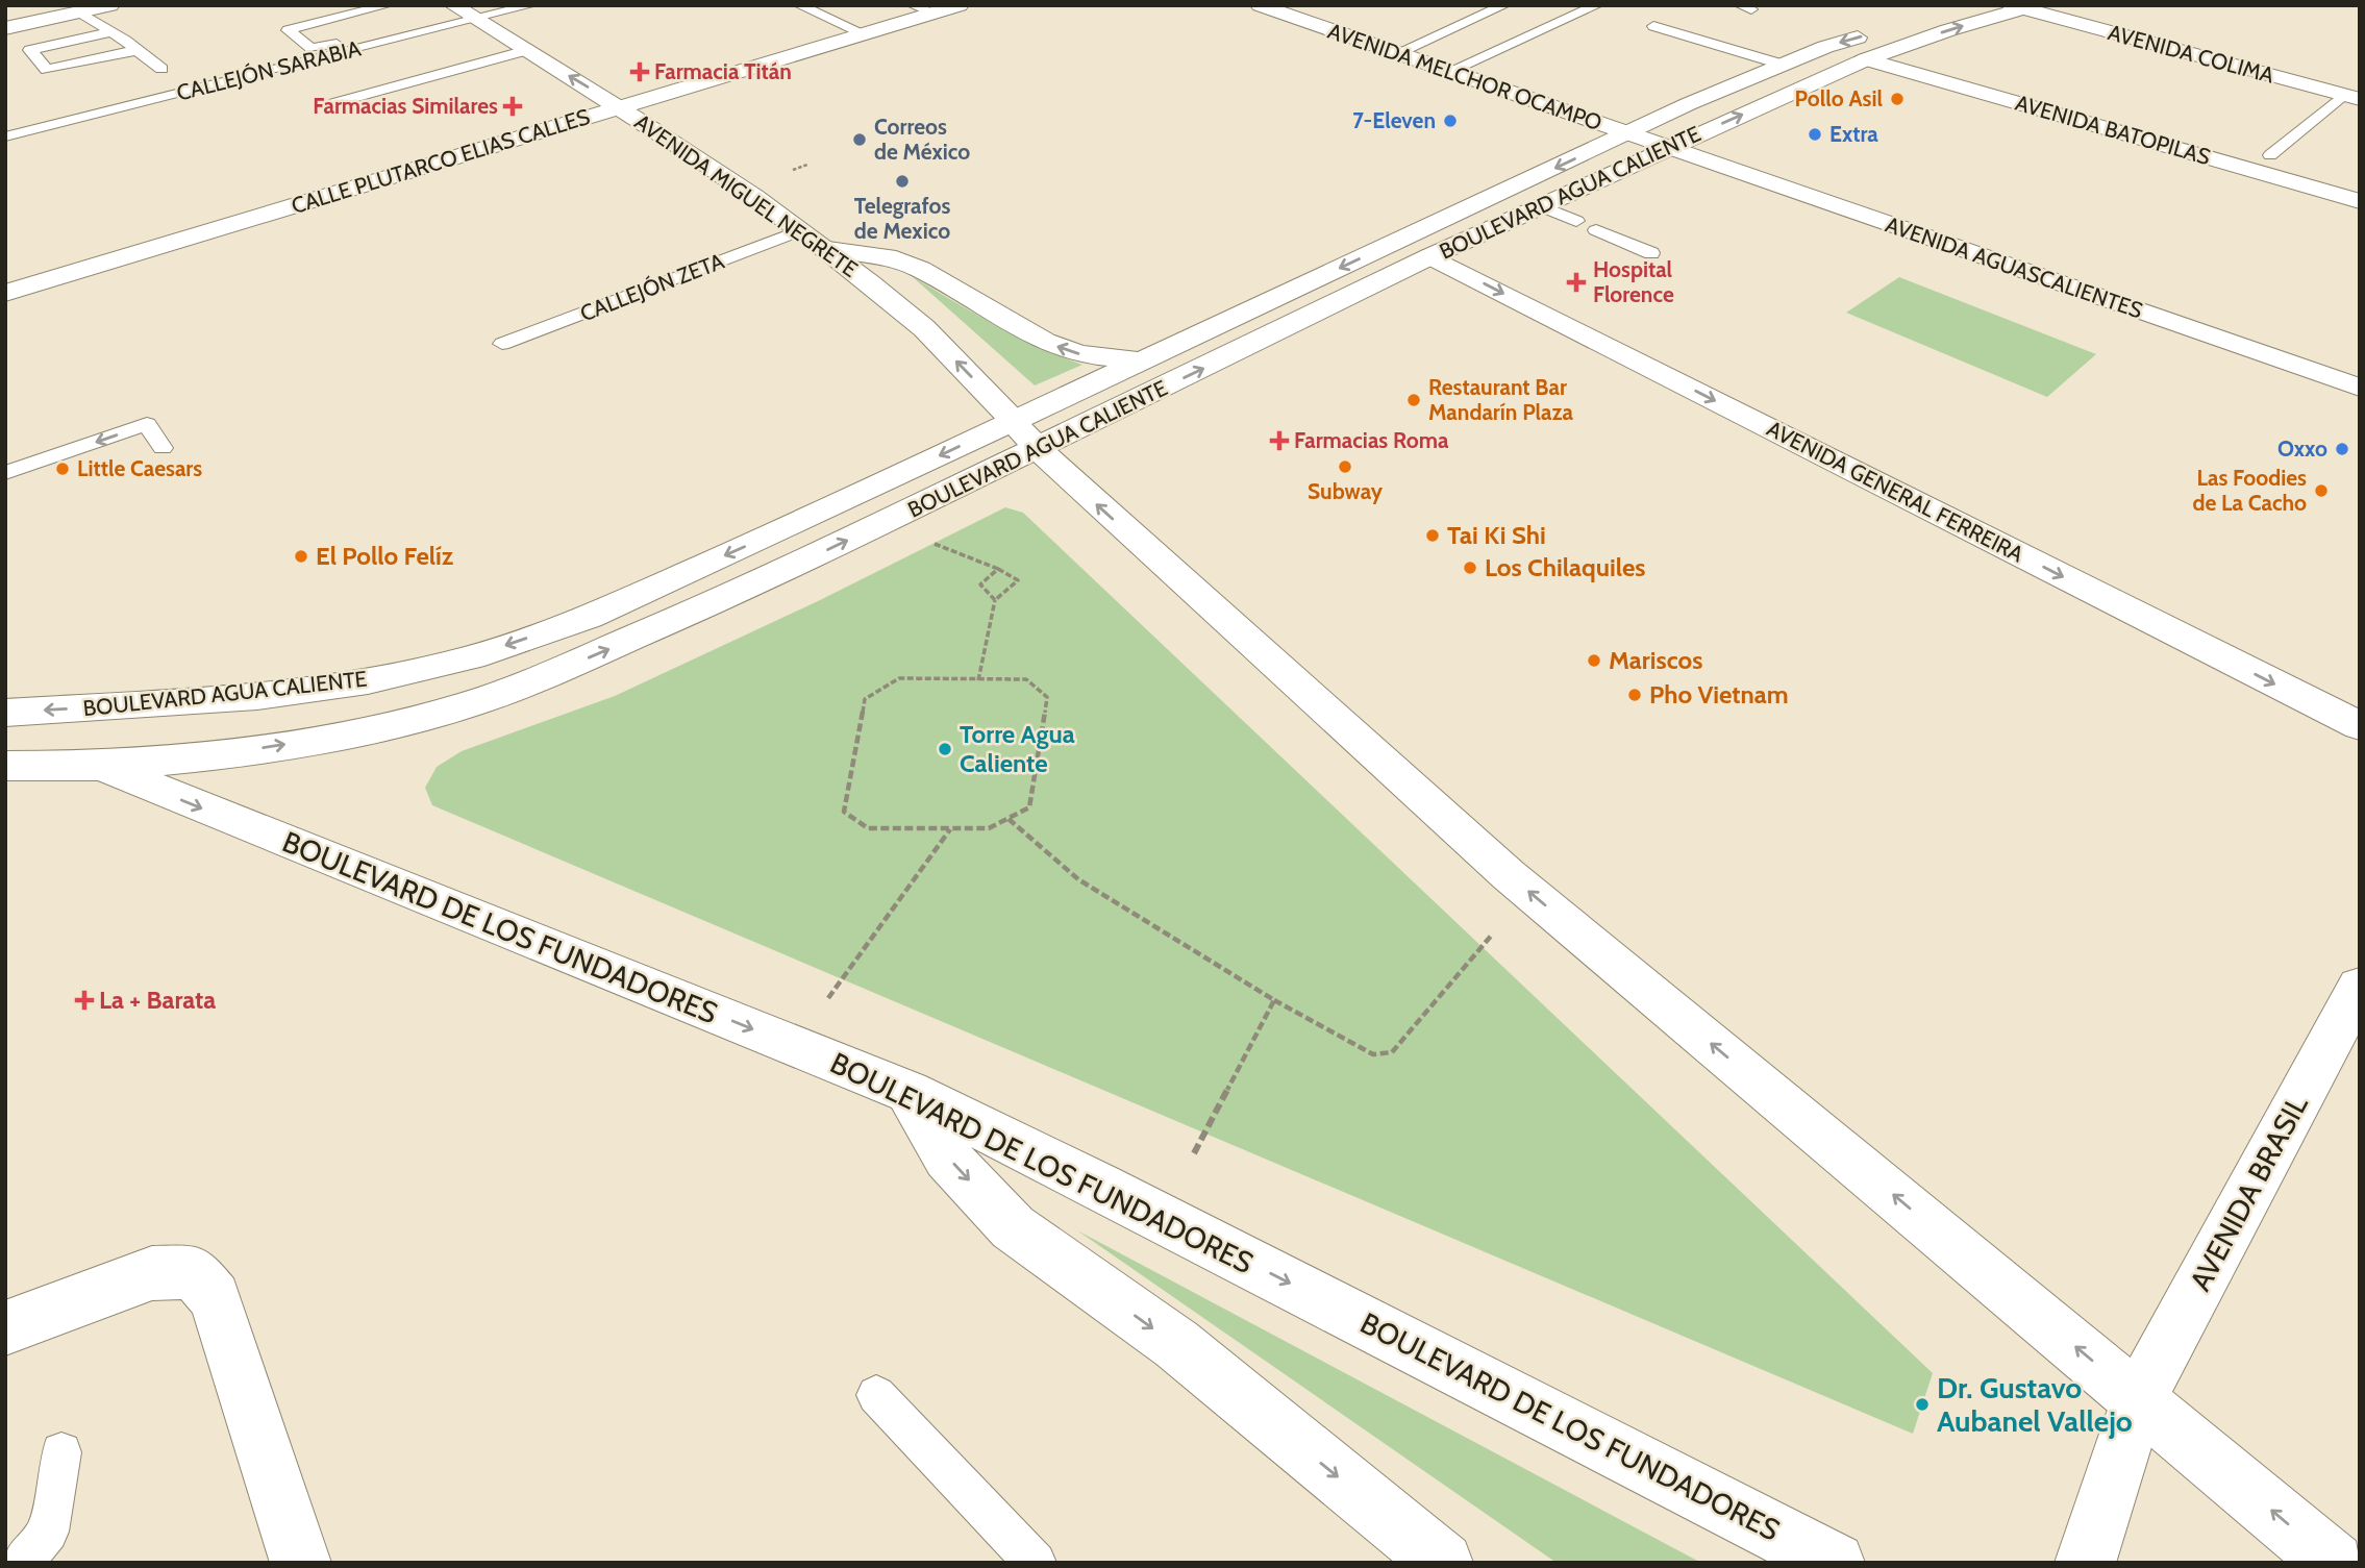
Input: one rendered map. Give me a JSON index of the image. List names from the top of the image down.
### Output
{
  "streets": {
    "main road": [
      "AVENIDA COLIMA",
      "AVENIDA MELCHOR OCAMPO",
      "AVENIDA BATOPILAS",
      "CALLE PLUTARCO ELIAS CALLES",
      "BOULEVARD AGUA CALIENTE",
      "AVENIDA MIGUEL NEGRETE",
      "AVENIDA AGUASCALIENTES",
      "AVENIDA GENERAL FERREIRA",
      "BOULEVARD DE LOS FUNDADORES",
      "AVENIDA BRASIL"
    ],
    "lane": ["CALLEJÓN SARABIA", "CALLEJÓN ZETA"]
  },
  "crossings": [
    ["AVENIDA COLIMA", "BOULEVARD AGUA CALIENTE"],
    ["CALLEJÓN SARABIA", "AVENIDA MIGUEL NEGRETE"],
    ["AVENIDA MELCHOR OCAMPO", "BOULEVARD AGUA CALIENTE"],
    ["AVENIDA MELCHOR OCAMPO", "AVENIDA AGUASCALIENTES"],
    ["AVENIDA BATOPILAS", "BOULEVARD AGUA CALIENTE"],
    ["CALLE PLUTARCO ELIAS CALLES", "AVENIDA MIGUEL NEGRETE"],
    ["BOULEVARD AGUA CALIENTE", "AVENIDA MIGUEL NEGRETE"],
    ["BOULEVARD AGUA CALIENTE", "AVENIDA AGUASCALIENTES"],
    ["BOULEVARD AGUA CALIENTE", "AVENIDA GENERAL FERREIRA"],
    ["BOULEVARD AGUA CALIENTE", "BOULEVARD DE LOS FUNDADORES"],
    ["AVENIDA MIGUEL NEGRETE", "CALLEJÓN ZETA"]
  ],
  "one_way": ["AVENIDA GENERAL FERREIRA"],
  "places": {
    "health": [
      "Farmacia Titán",
      "Farmacias Similares",
      "Hospital Florence",
      "Farmacias Roma",
      "La + Barata"
    ],
    "other": [
      "Pollo Asil",
      "7-Eleven",
      "Extra",
      "Correos de México",
      "Telegrafos de Mexico",
      "Restaurant Bar Mandarín Plaza",
      "Oxxo",
      "Subway",
      "Little Caesars",
      "Las Foodies de La Cacho",
      "Tai Ki Shi",
      "El Pollo Felíz",
      "Los Chilaquiles",
      "Mariscos",
      "Pho Vietnam",
      "Torre Agua Caliente",
      "Dr. Gustavo Aubanel Vallejo"
    ]
  }
}
